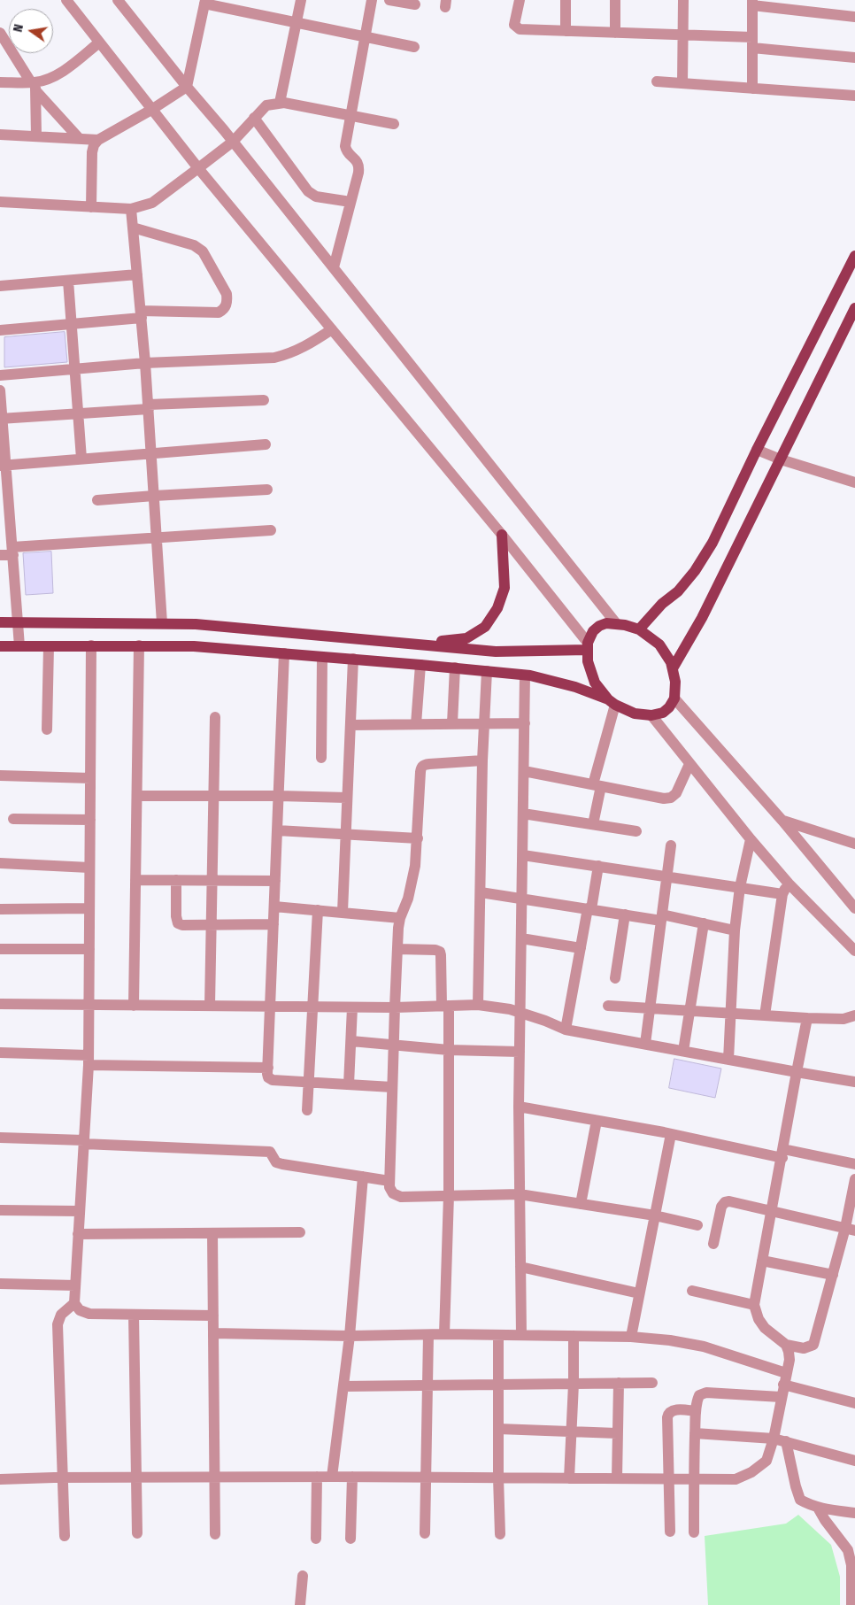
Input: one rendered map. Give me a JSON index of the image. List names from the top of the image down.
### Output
{
  "north": "left"
}
